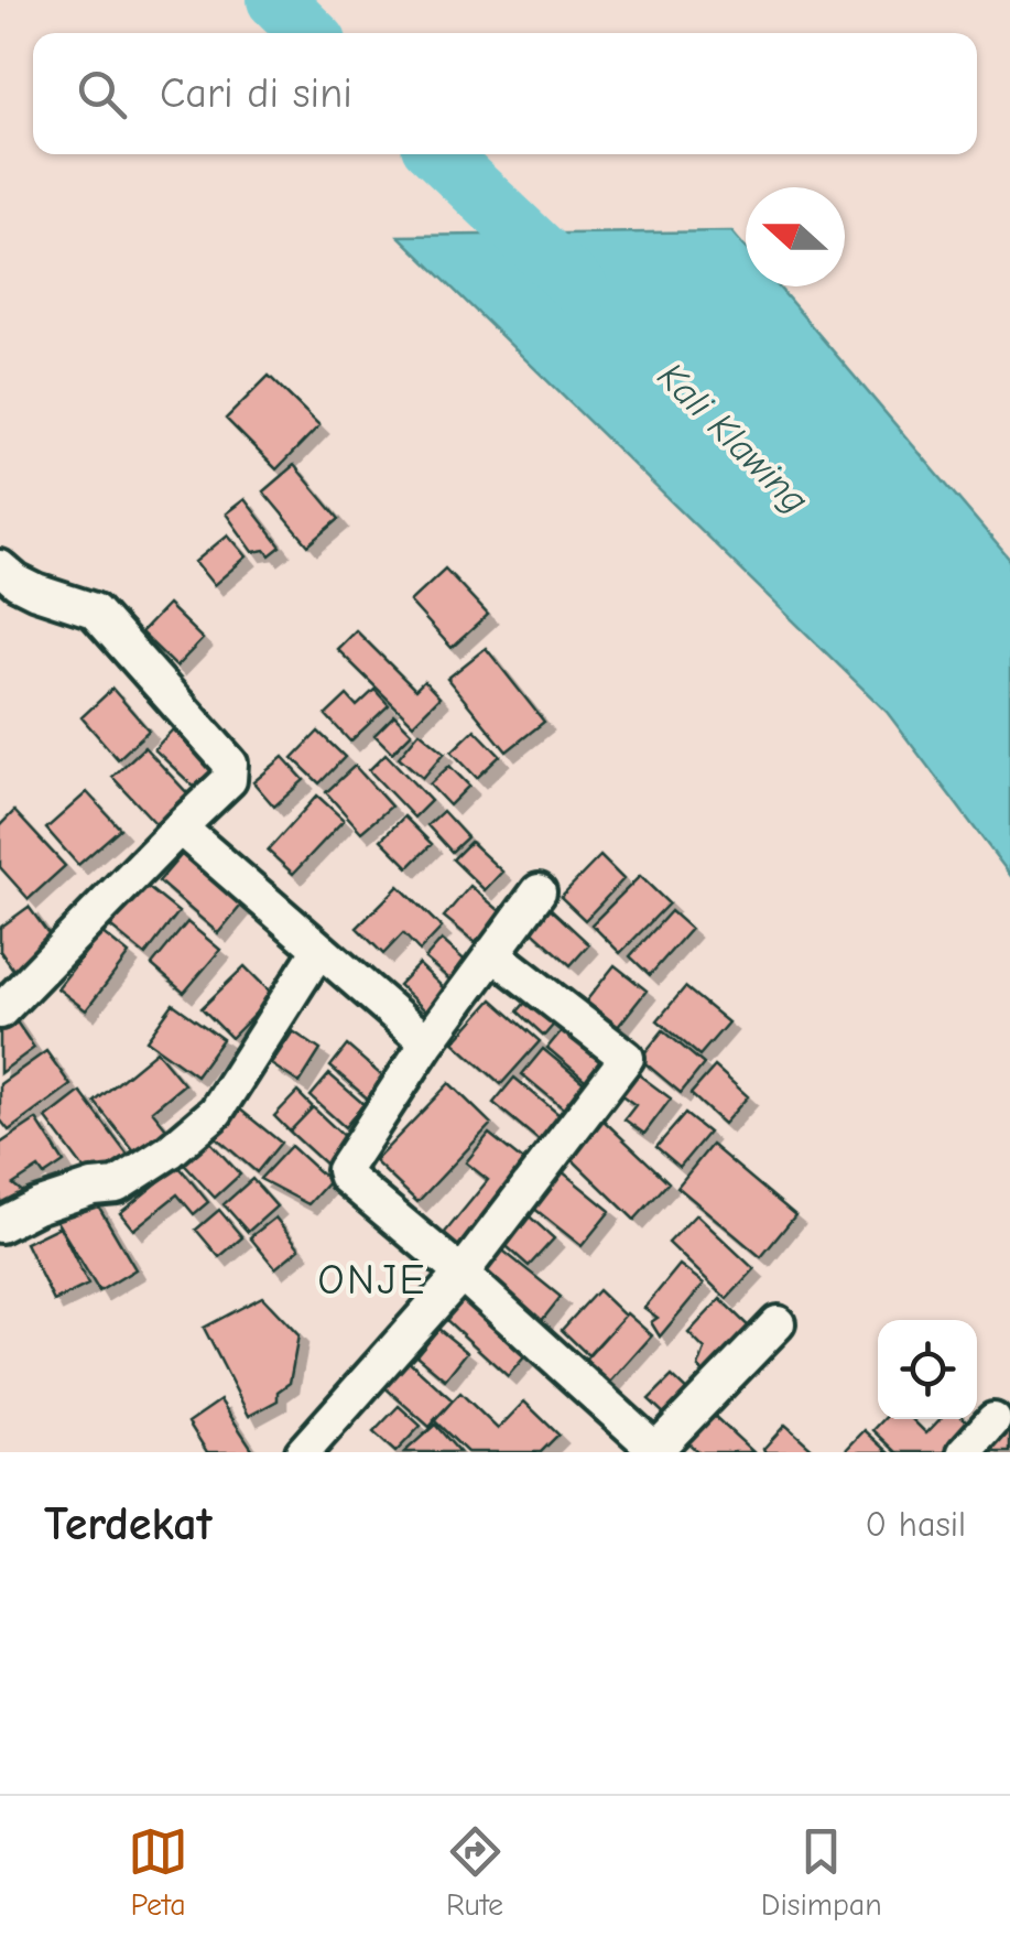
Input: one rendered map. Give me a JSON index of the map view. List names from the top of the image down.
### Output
{
  "districts": ["ONJE"],
  "water": ["Kali Klawing"],
  "north": "left",
  "page": {
    "search": "Cari di sini",
    "heading": ["Terdekat", "0 hasil"],
    "nav": ["Peta", "Rute", "Disimpan"]
  }
}
